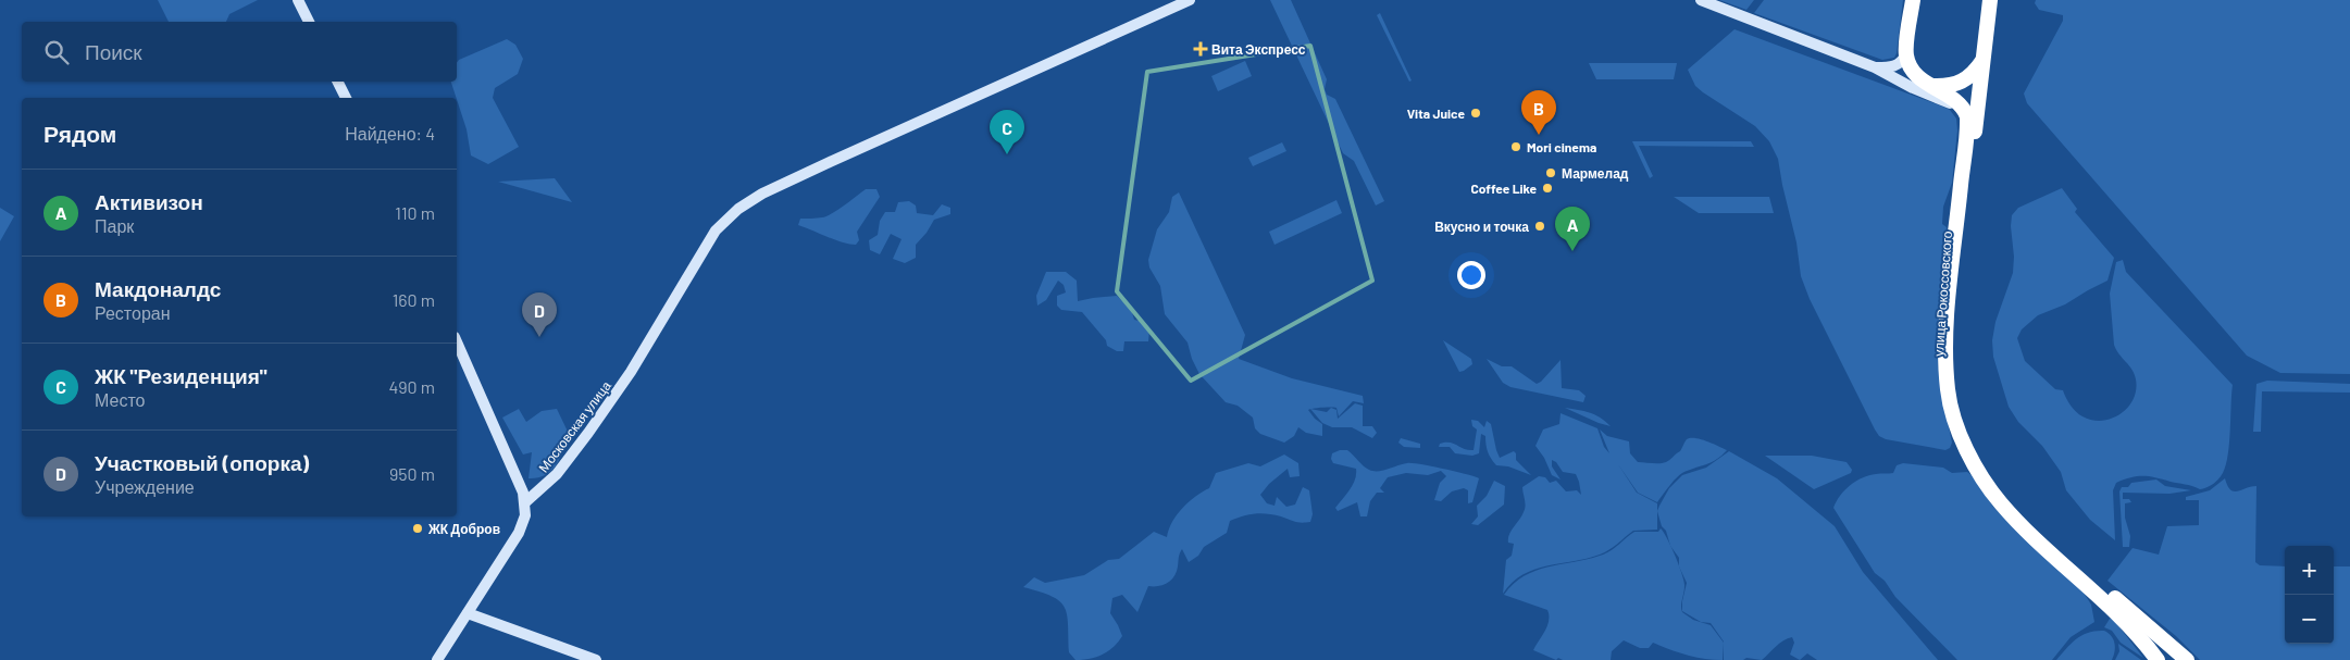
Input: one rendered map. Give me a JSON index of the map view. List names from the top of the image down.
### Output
{
  "streets": {
    "highway": ["улица Рокоссовского"],
    "main road": ["Московская улица"]
  },
  "places": {
    "health": ["Вита Экспресс"],
    "other": [
      "Vita Juice",
      "Mori cinema",
      "Мармелад",
      "Coffee Like",
      "Вкусно и точка",
      "ЖК Добров"
    ]
  },
  "page": {
    "search": "Поиск",
    "pins": [
      "B",
      "C",
      "A",
      "D"
    ],
    "heading": ["Рядом", "Найдено: 4"],
    "list": [
      {
        "mark": "A",
        "name": "Активизон",
        "note": "Парк",
        "value": "110 m"
      },
      {
        "mark": "B",
        "name": "Макдоналдс",
        "note": "Ресторан",
        "value": "160 m"
      },
      {
        "mark": "C",
        "name": "ЖК \"Резиденция\"",
        "note": "Место",
        "value": "490 m"
      },
      {
        "mark": "D",
        "name": "Участковый (опорка)",
        "note": "Учреждение",
        "value": "950 m"
      }
    ],
    "map_buttons": ["+", "−"]
  }
}
